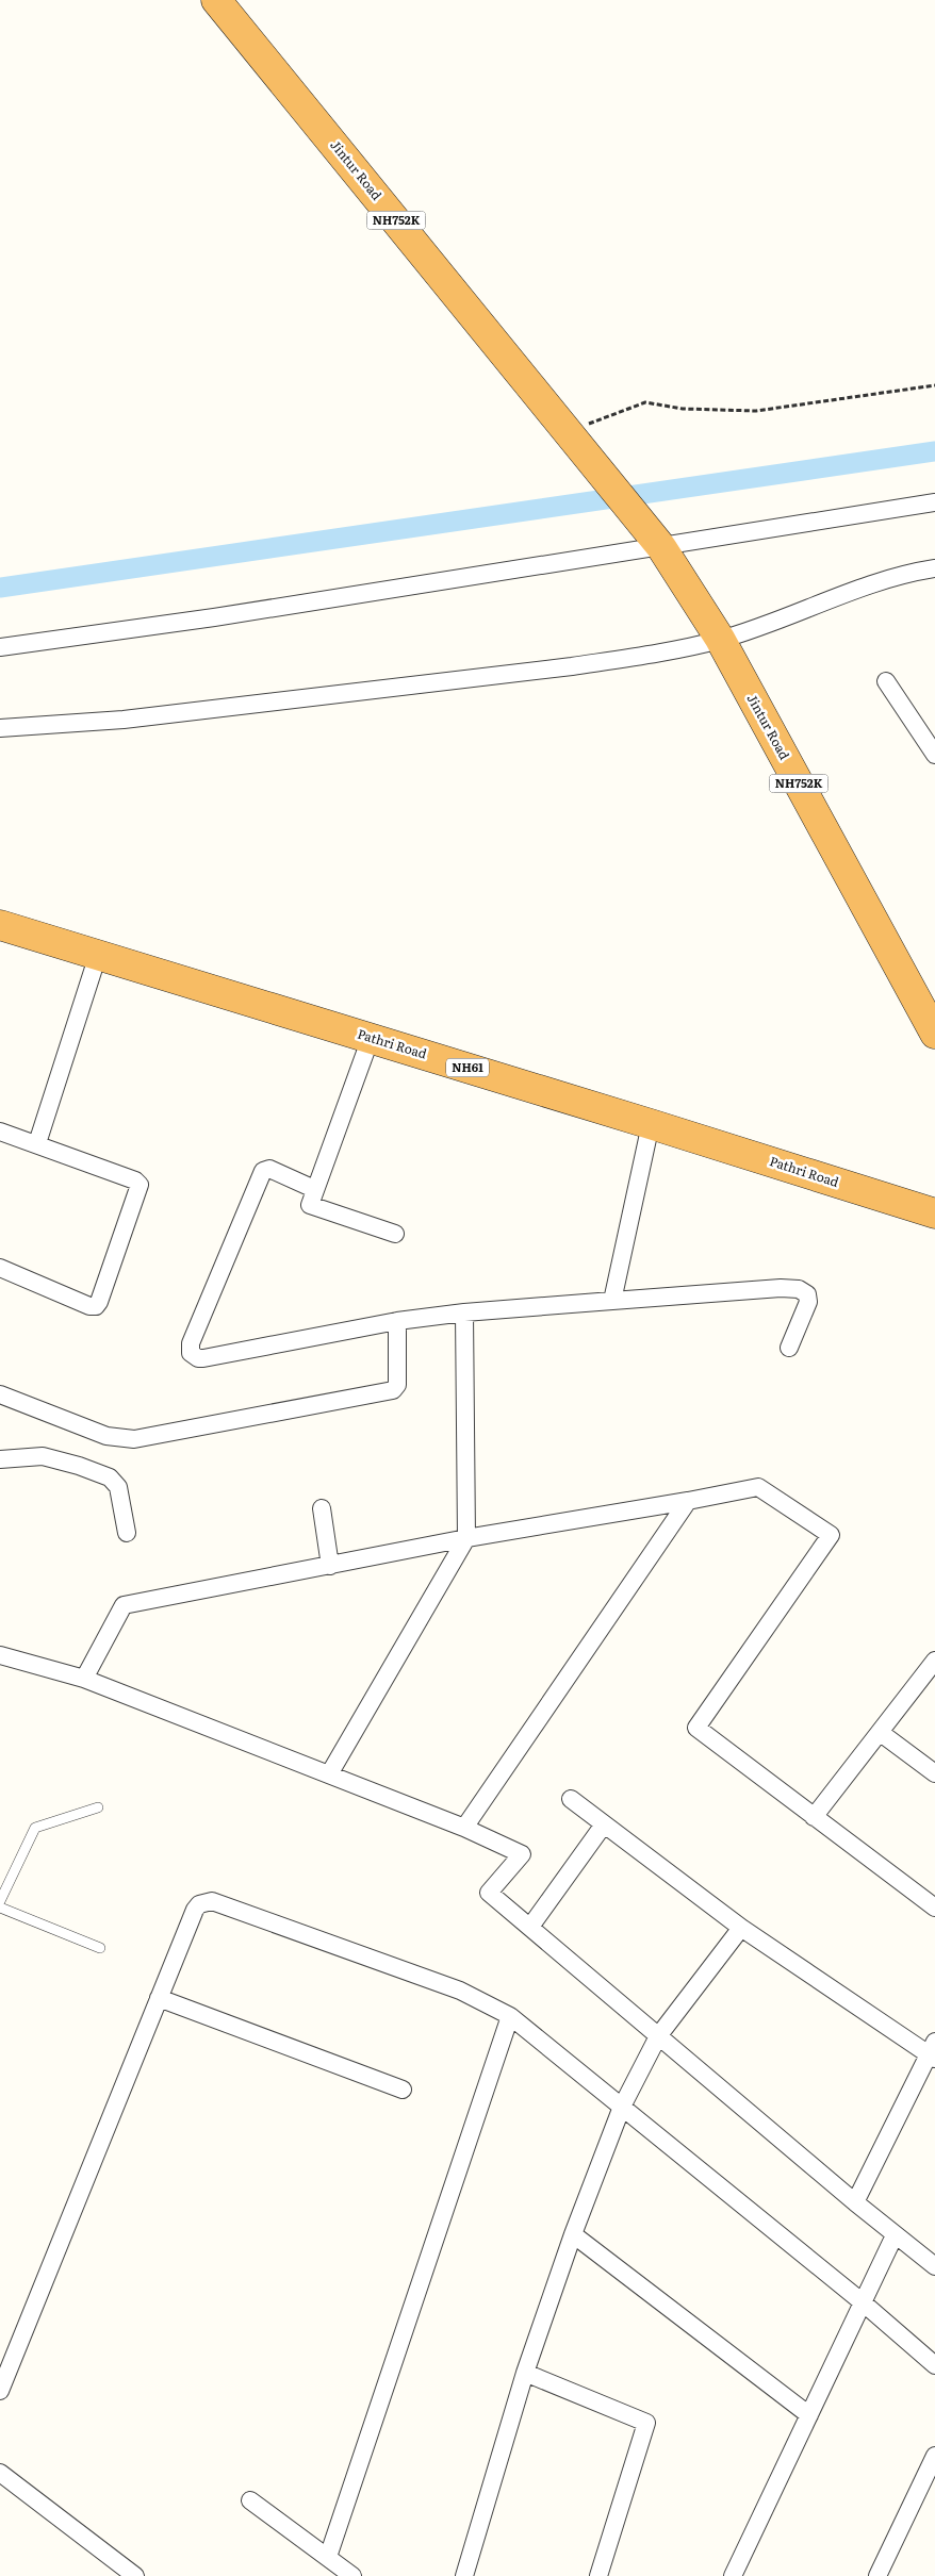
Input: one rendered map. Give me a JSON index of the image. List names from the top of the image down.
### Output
{
  "streets": {
    "highway": [
      "Jintur Road",
      "NH752K",
      "Pathri Road",
      "NH61"
    ]
  },
  "crossings": [
    ["Jintur Road", "NH752K"]
  ]
}
